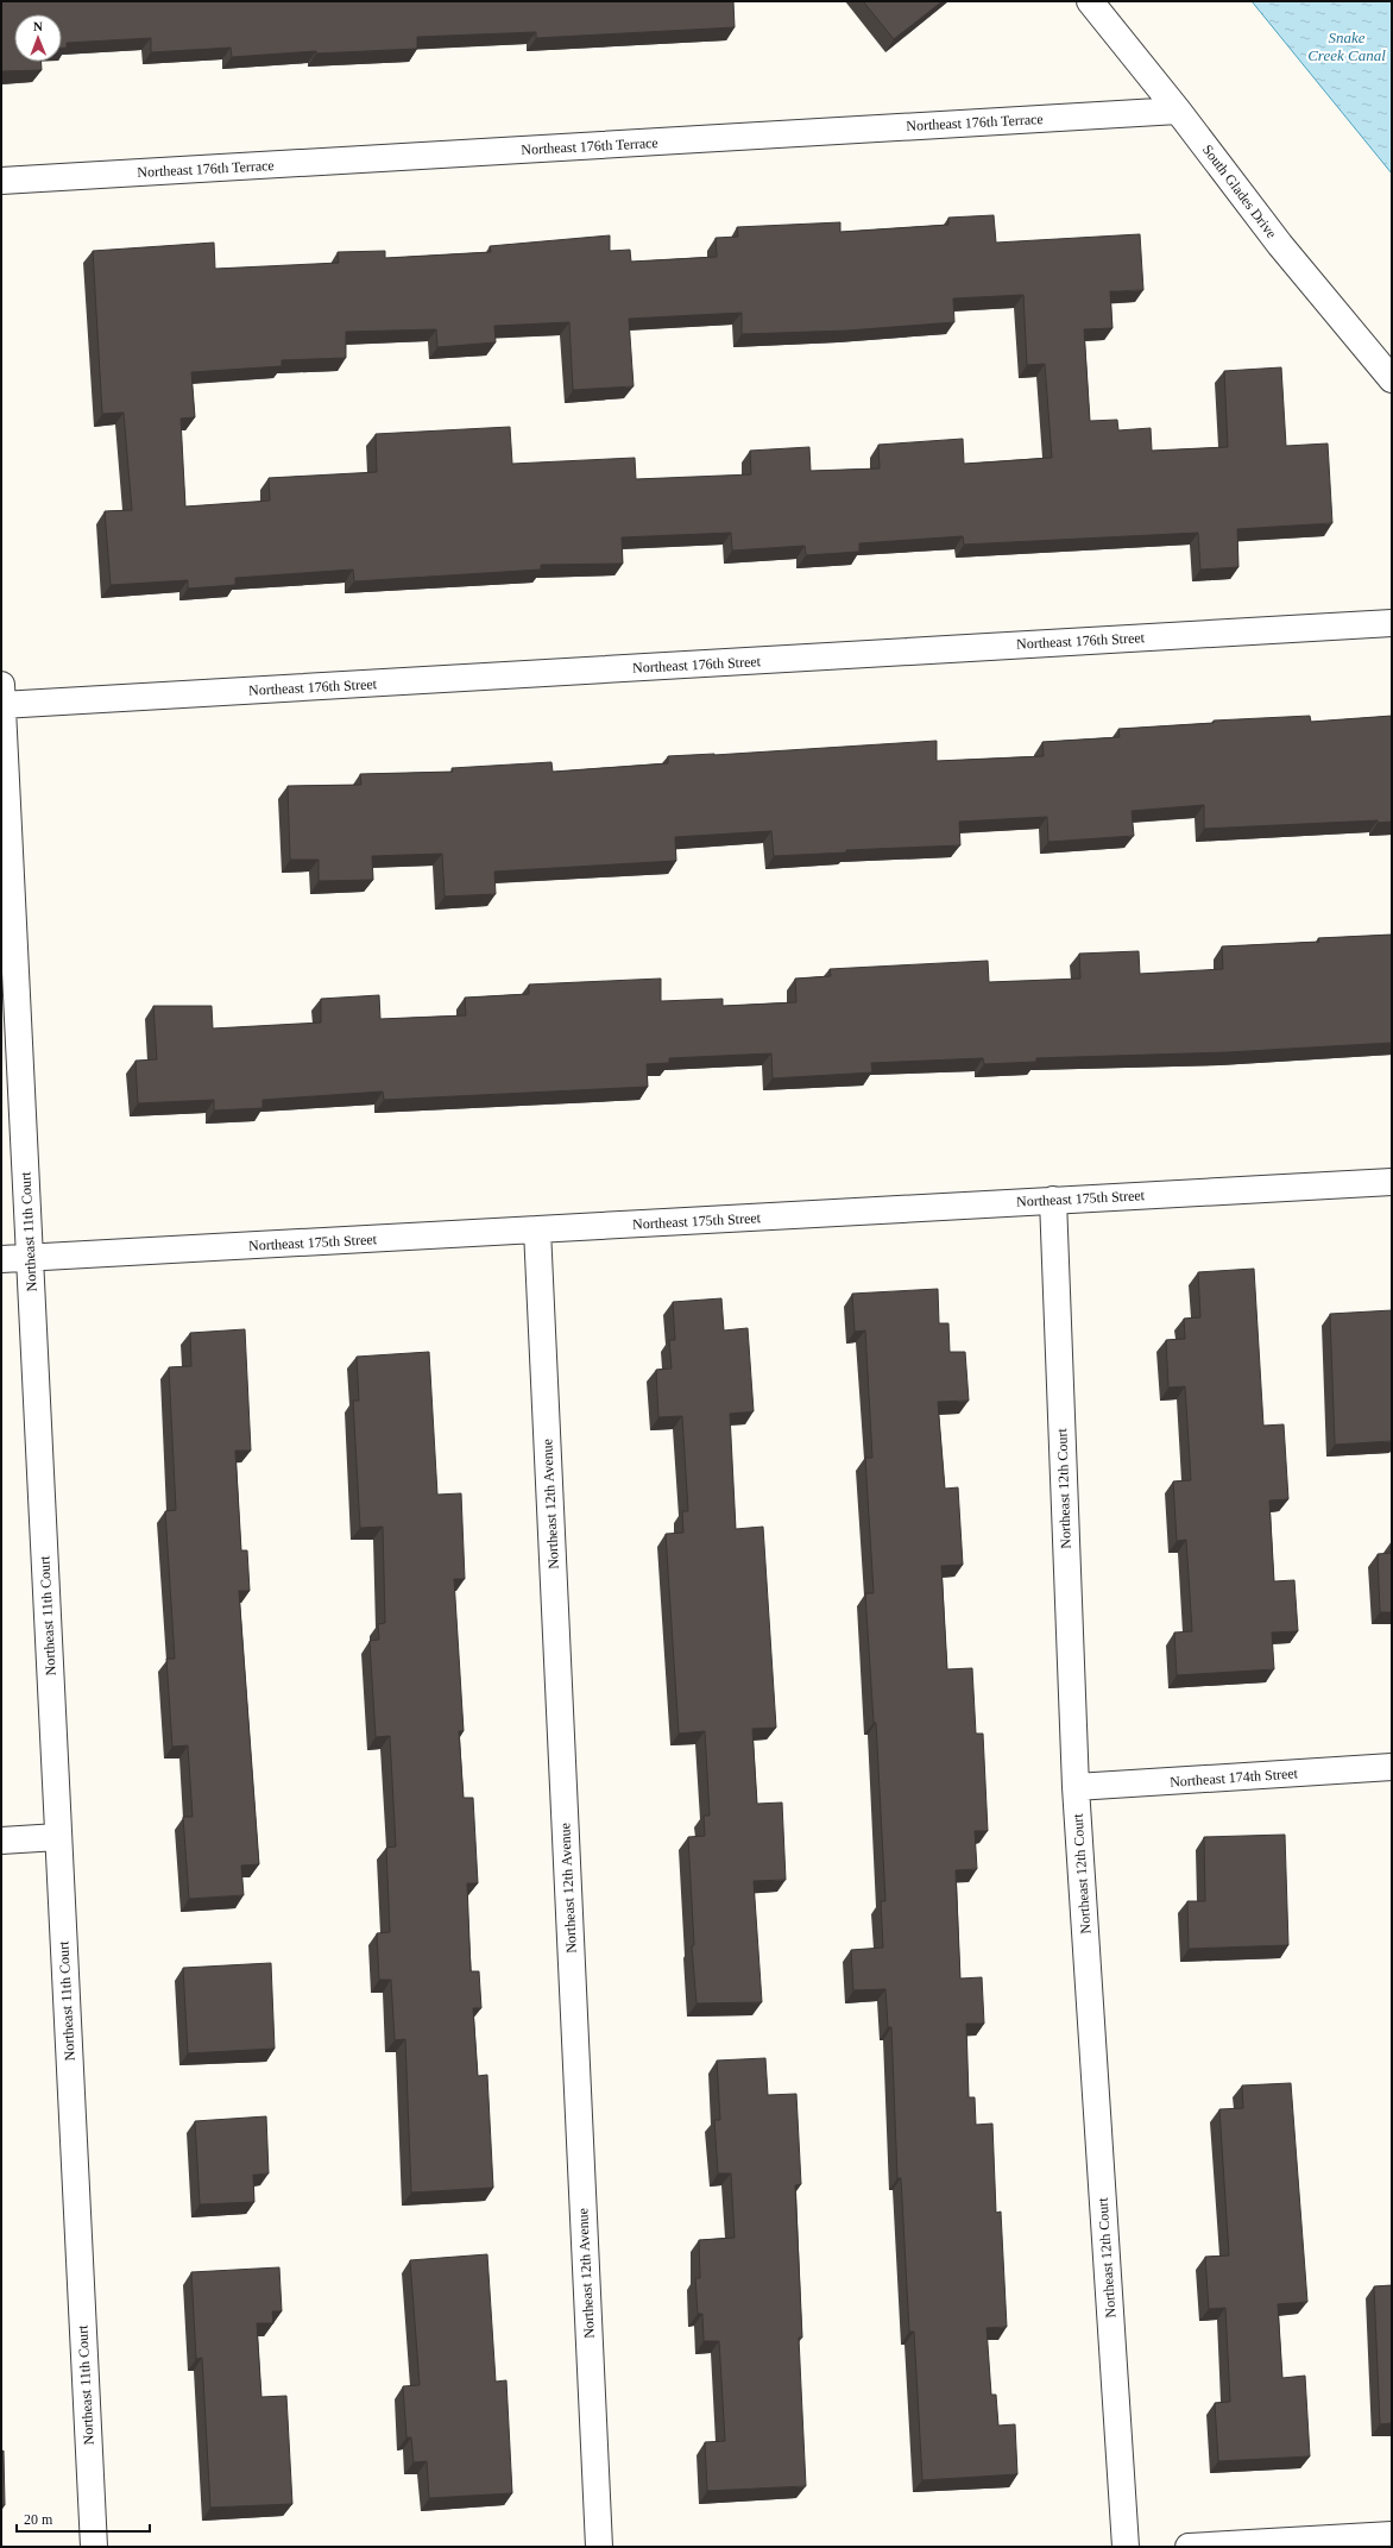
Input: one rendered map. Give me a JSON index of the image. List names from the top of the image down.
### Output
{
  "streets": {
    "street": [
      "Northeast 176th Terrace",
      "South Glades Drive",
      "Northeast 176th Street",
      "Northeast 175th Street",
      "Northeast 11th Court",
      "Northeast 12th Court",
      "Northeast 12th Avenue",
      "Northeast 174th Street"
    ]
  },
  "crossings": [
    ["Northeast 176th Terrace", "South Glades Drive"],
    ["Northeast 176th Street", "Northeast 11th Court"],
    ["Northeast 175th Street", "Northeast 11th Court"],
    ["Northeast 175th Street", "Northeast 12th Court"],
    ["Northeast 175th Street", "Northeast 12th Avenue"],
    ["Northeast 12th Court", "Northeast 174th Street"]
  ],
  "water": ["Snake Creek Canal"],
  "scale_bar": "20 m",
  "north": "top"
}
